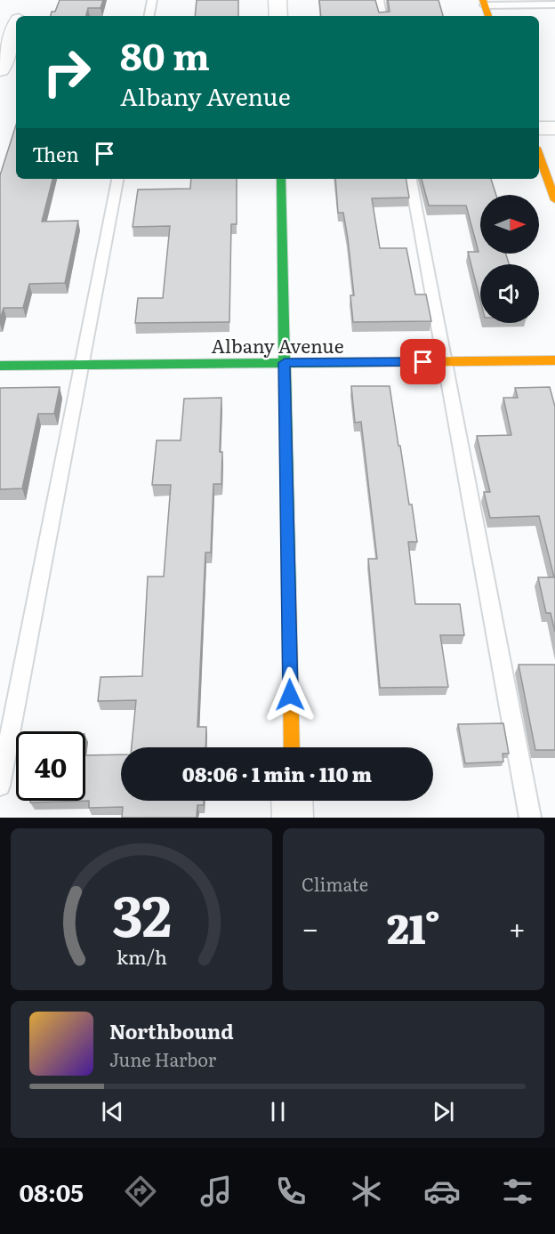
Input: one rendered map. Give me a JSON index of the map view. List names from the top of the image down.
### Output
{
  "streets": {
    "street": ["Albany Avenue"]
  },
  "north": "right",
  "page": {
    "turn": ["80 m", "Albany Avenue"],
    "then": "Then",
    "limit": "40",
    "trip": "08:06 · 1 min · 110 m",
    "tile": "Climate",
    "heat": ["−", "21°", "+"],
    "song": ["Northbound", "June Harbor"],
    "tabs": "08:05",
    "gauge": ["32", "km/h"]
  }
}
